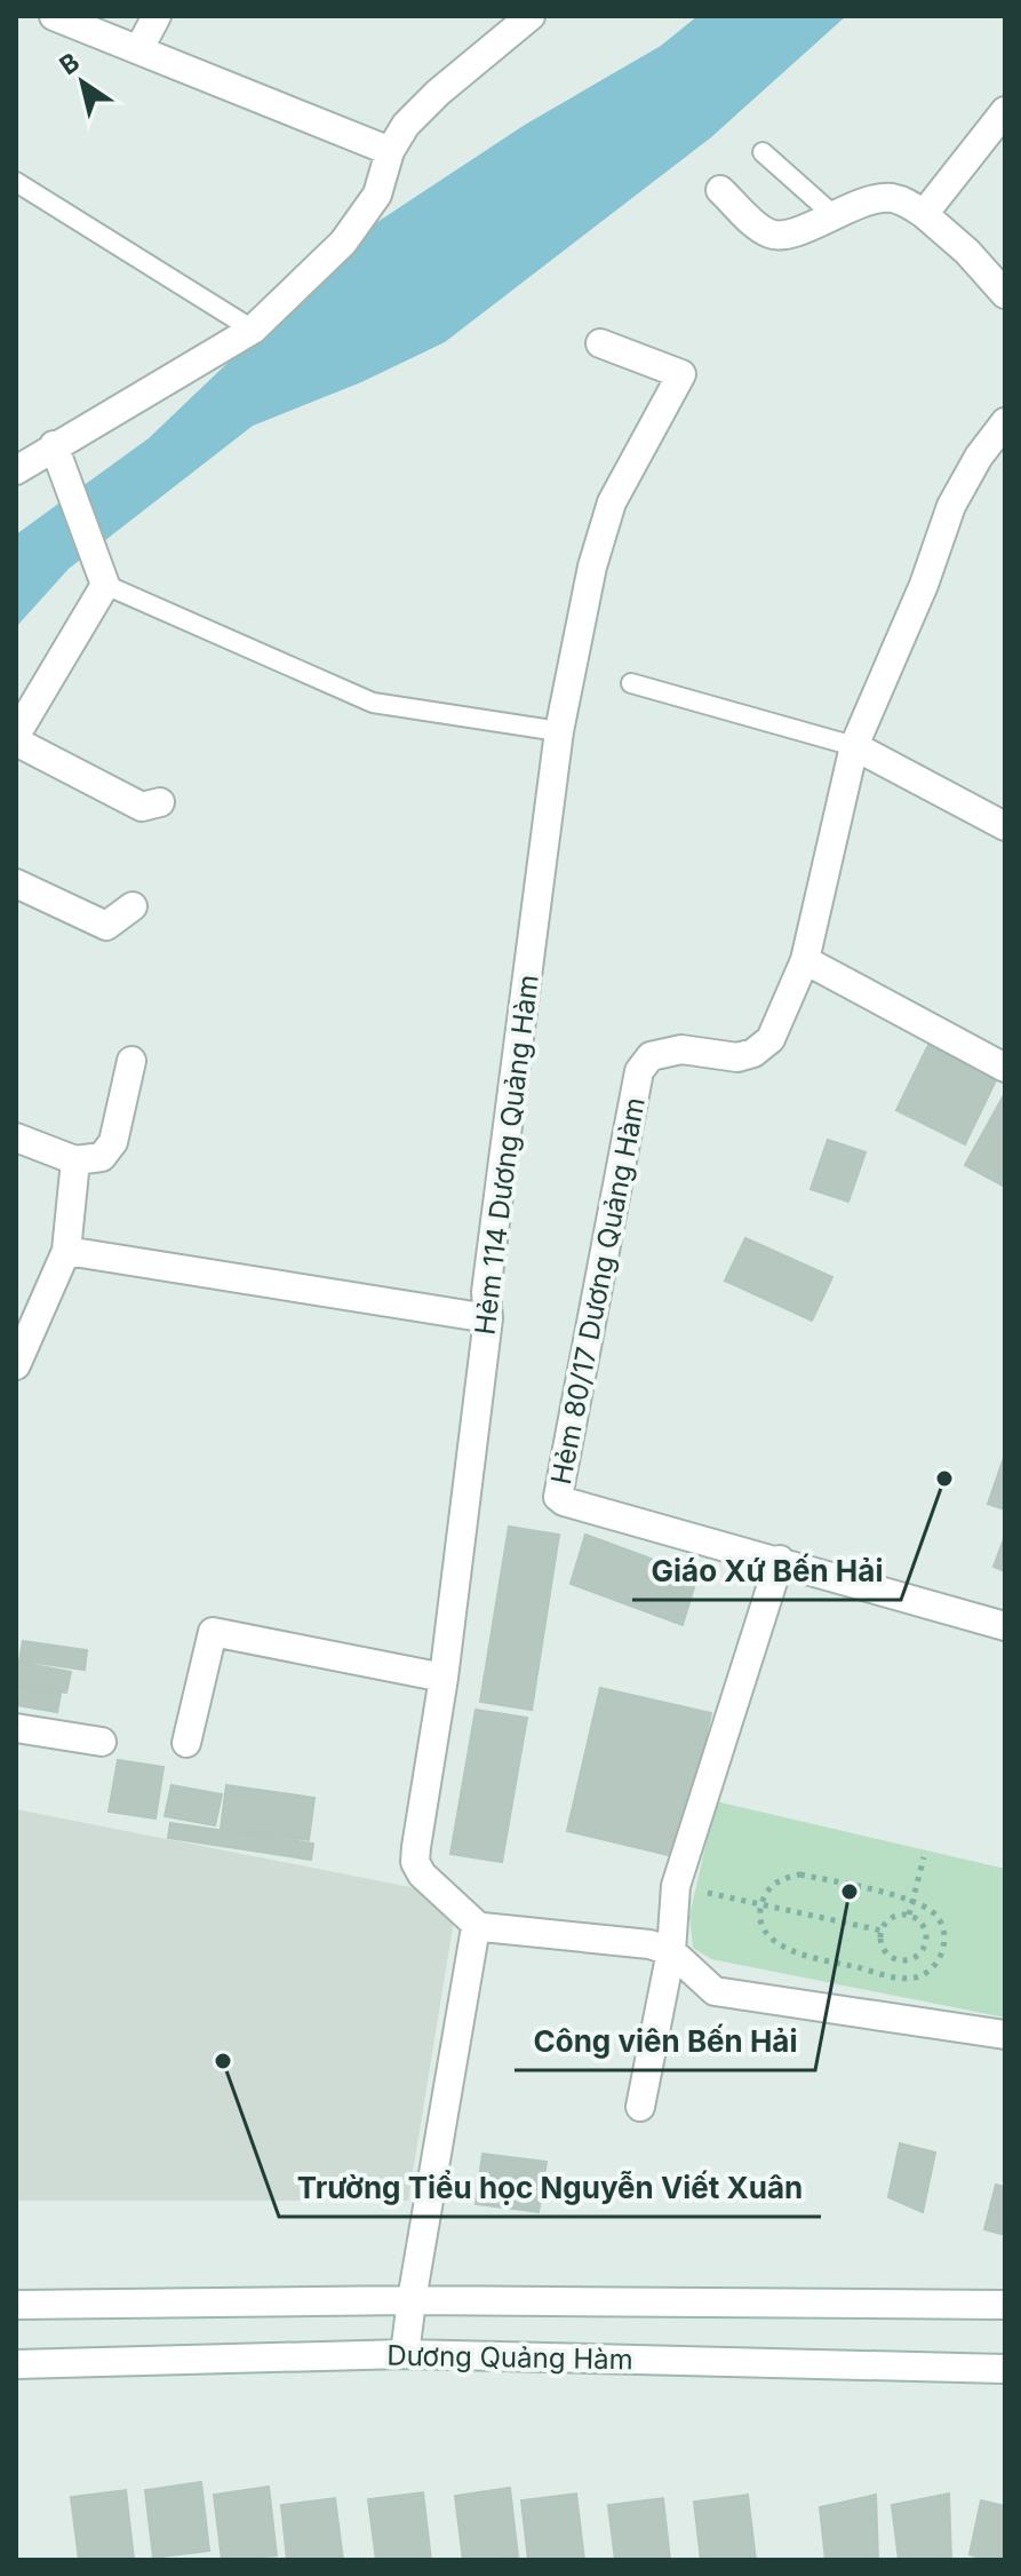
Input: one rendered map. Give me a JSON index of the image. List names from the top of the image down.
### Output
{
  "streets": {
    "street": ["Hẻm 114 Dương Quảng Hàm", "Hẻm 80/17 Dương Quảng Hàm", "Dương Quảng Hàm"]
  },
  "crossings": [
    ["Hẻm 114 Dương Quảng Hàm", "Dương Quảng Hàm"]
  ],
  "places": ["Giáo Xứ Bến Hải", "Công viên Bến Hải", "Trường Tiểu học Nguyễn Viết Xuân"],
  "north": "top left"
}
